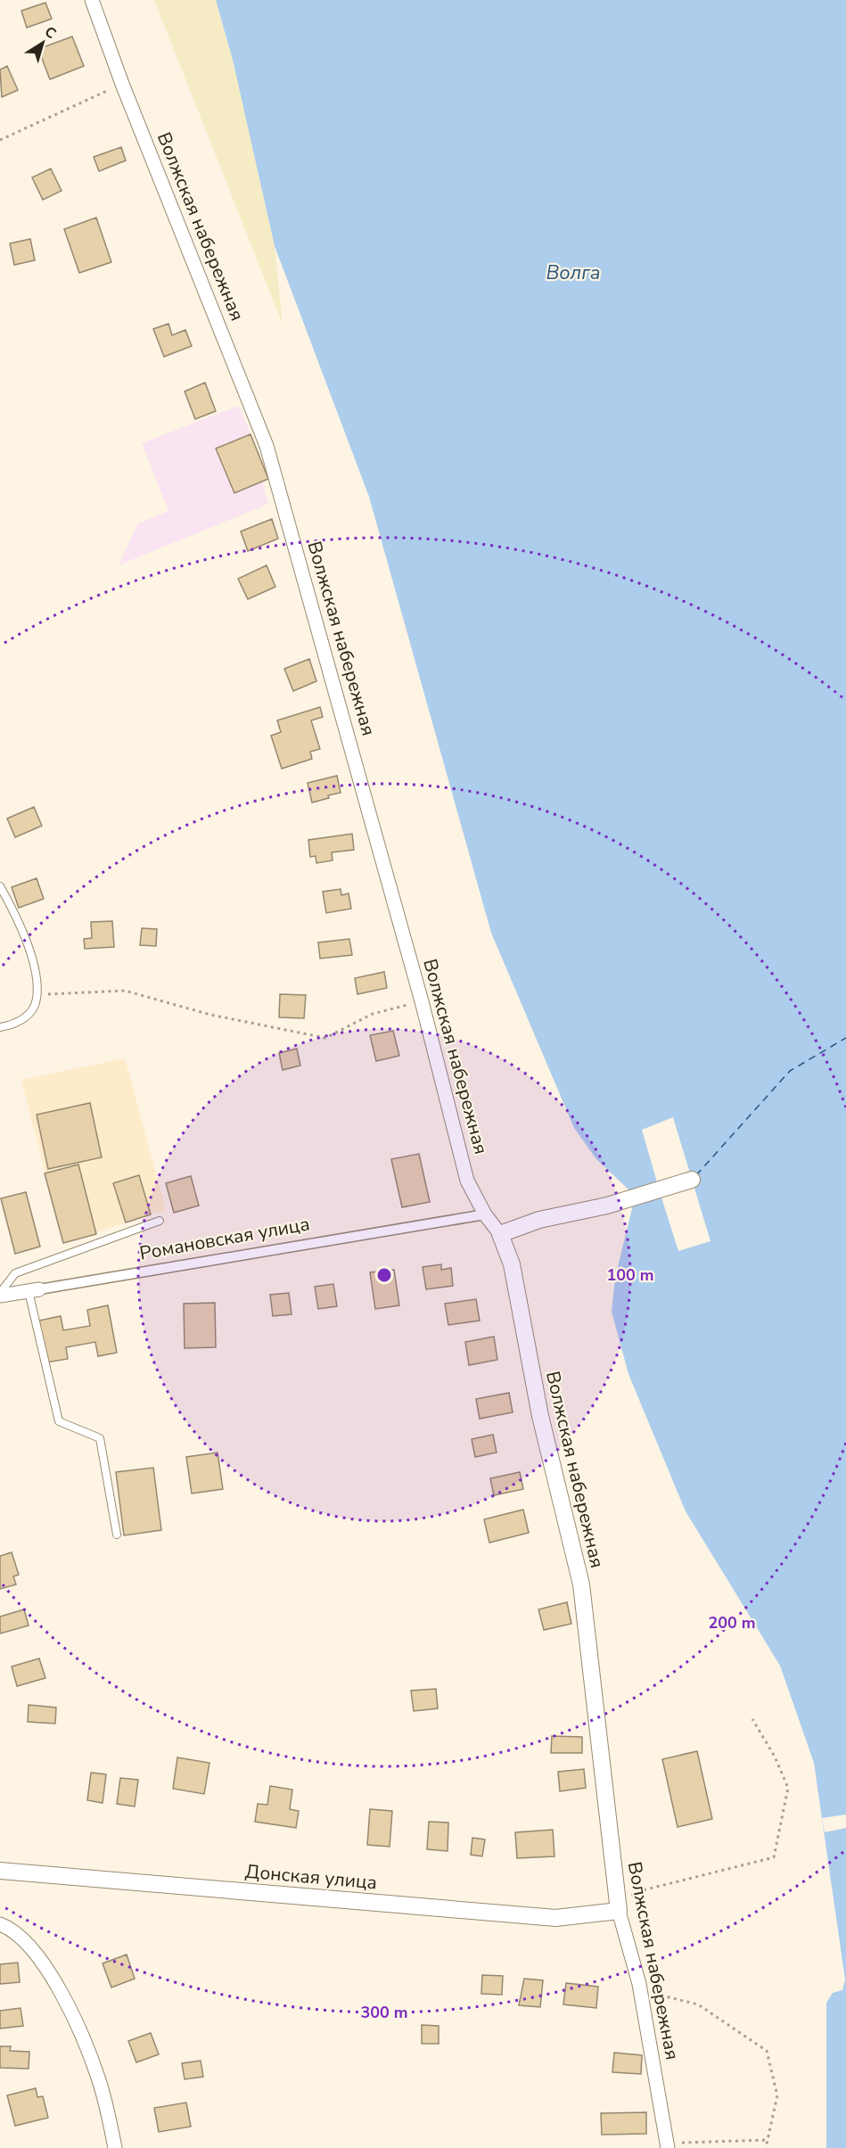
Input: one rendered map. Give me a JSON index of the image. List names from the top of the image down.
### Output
{
  "streets": {
    "street": ["Волжская набережная", "Романовская улица", "Донская улица"]
  },
  "crossings": [
    ["Волжская набережная", "Романовская улица"],
    ["Волжская набережная", "Донская улица"]
  ],
  "water": ["Волга"],
  "north": "top right",
  "rings": ["100 m", "200 m", "300 m"]
}
